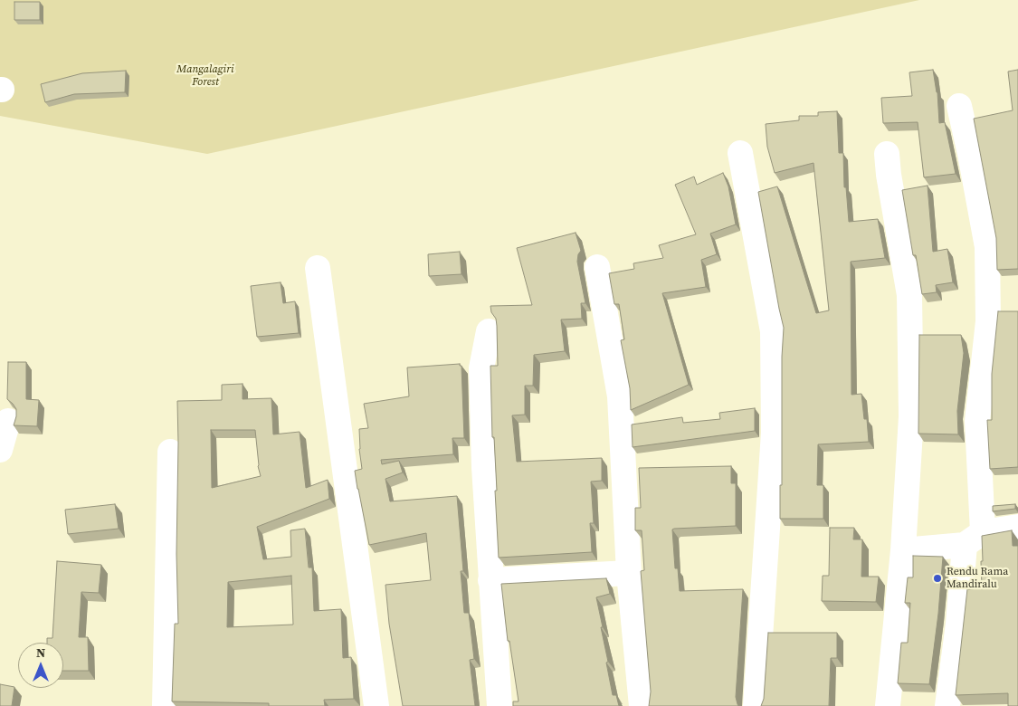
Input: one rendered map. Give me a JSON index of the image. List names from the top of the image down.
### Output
{
  "parks": ["Mangalagiri Forest"],
  "places": ["Rendu Rama Mandiralu"],
  "north": "top"
}
